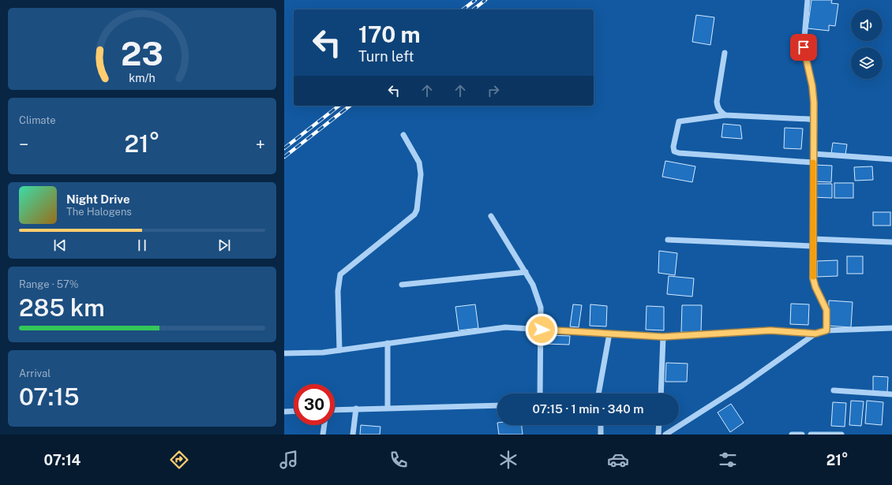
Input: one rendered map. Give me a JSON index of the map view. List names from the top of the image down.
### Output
{
  "page": {
    "turn": ["170 m", "Turn left"],
    "tile": [
      "Climate",
      ["Range · 57%", "285 km"],
      ["Arrival", "07:15"]
    ],
    "heat": ["−", "21°", "+"],
    "song": ["Night Drive", "The Halogens"],
    "limit": "30",
    "trip": "07:15 · 1 min · 340 m",
    "tabs": ["07:14", "21°"],
    "gauge": ["23", "km/h"]
  }
}
